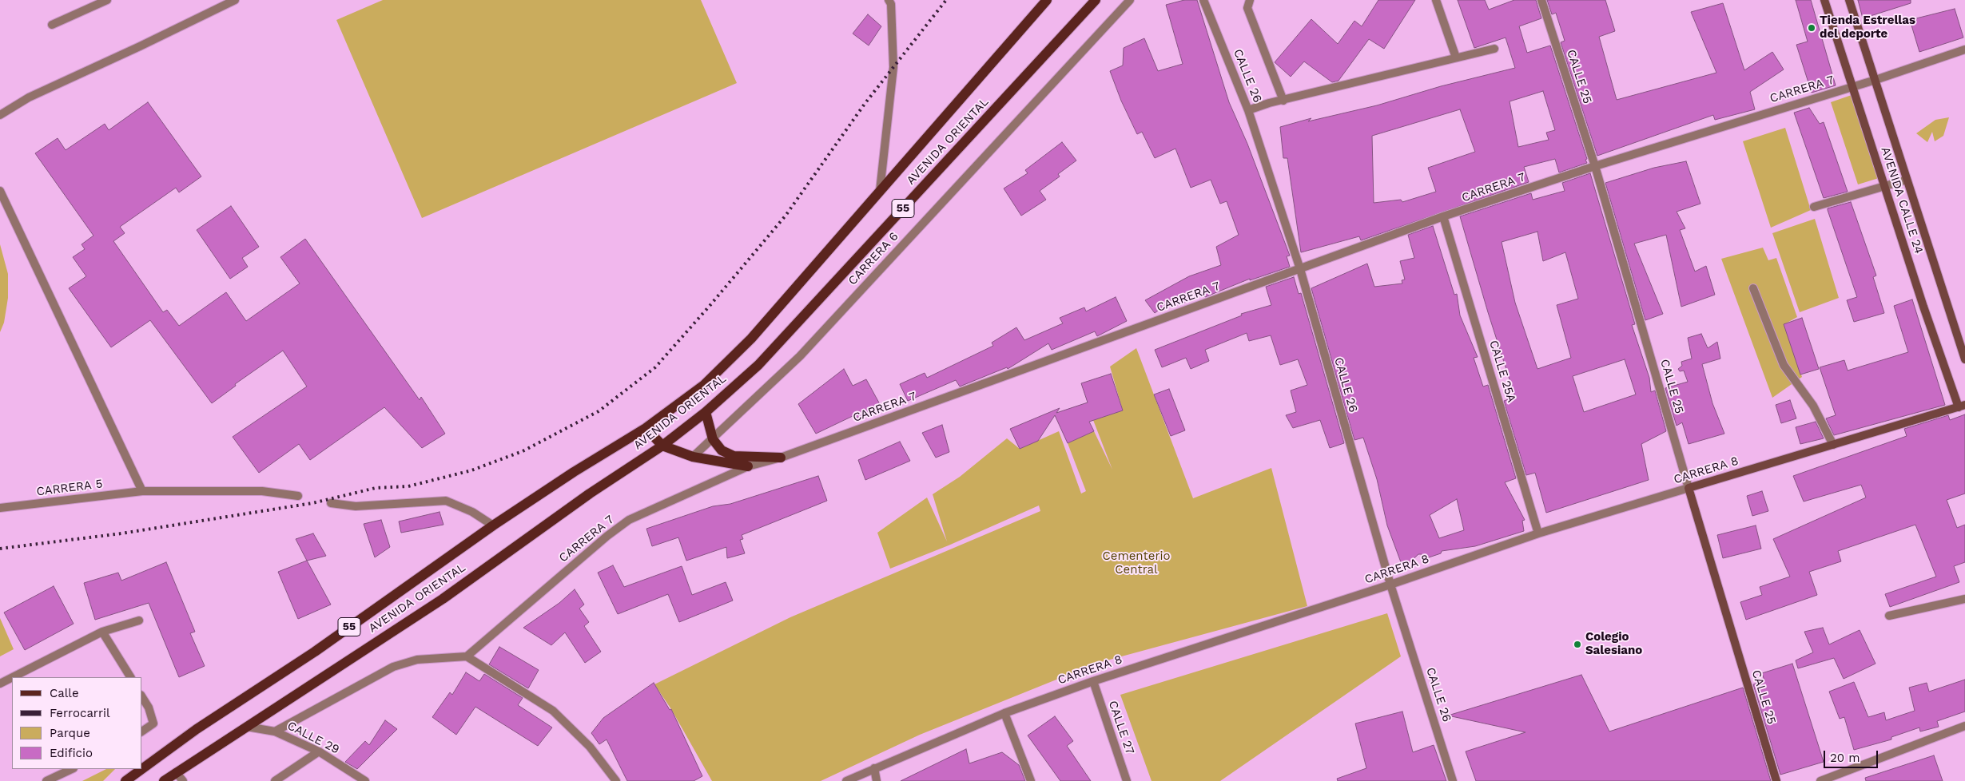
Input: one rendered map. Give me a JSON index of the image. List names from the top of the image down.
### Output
{
  "streets": {
    "main road": [
      "CALLE 25",
      "AVENIDA ORIENTAL",
      "AVENIDA CALLE 24",
      "55",
      "CARRERA 8"
    ],
    "street": [
      "CALLE 26",
      "CARRERA 7",
      "CARRERA 6",
      "CALLE 25A",
      "CARRERA 5",
      "CALLE 27",
      "CALLE 29"
    ]
  },
  "crossings": [
    ["CALLE 26", "CARRERA 7"],
    ["CALLE 26", "CARRERA 8"],
    ["CALLE 25", "CARRERA 7"],
    ["CALLE 25", "CARRERA 8"],
    ["CARRERA 7", "AVENIDA CALLE 24"],
    ["CARRERA 7", "CALLE 25A"],
    ["AVENIDA ORIENTAL", "CALLE 29"],
    ["AVENIDA CALLE 24", "CARRERA 8"],
    ["CALLE 25A", "CARRERA 8"],
    ["CARRERA 8", "CALLE 27"]
  ],
  "parks": ["Cementerio Central"],
  "places": ["Tienda Estrellas del deporte", "Colegio Salesiano"],
  "legend": [
    "Calle",
    "Ferrocarril",
    "Parque",
    "Edificio"
  ],
  "scale_bar": "20 m"
}
